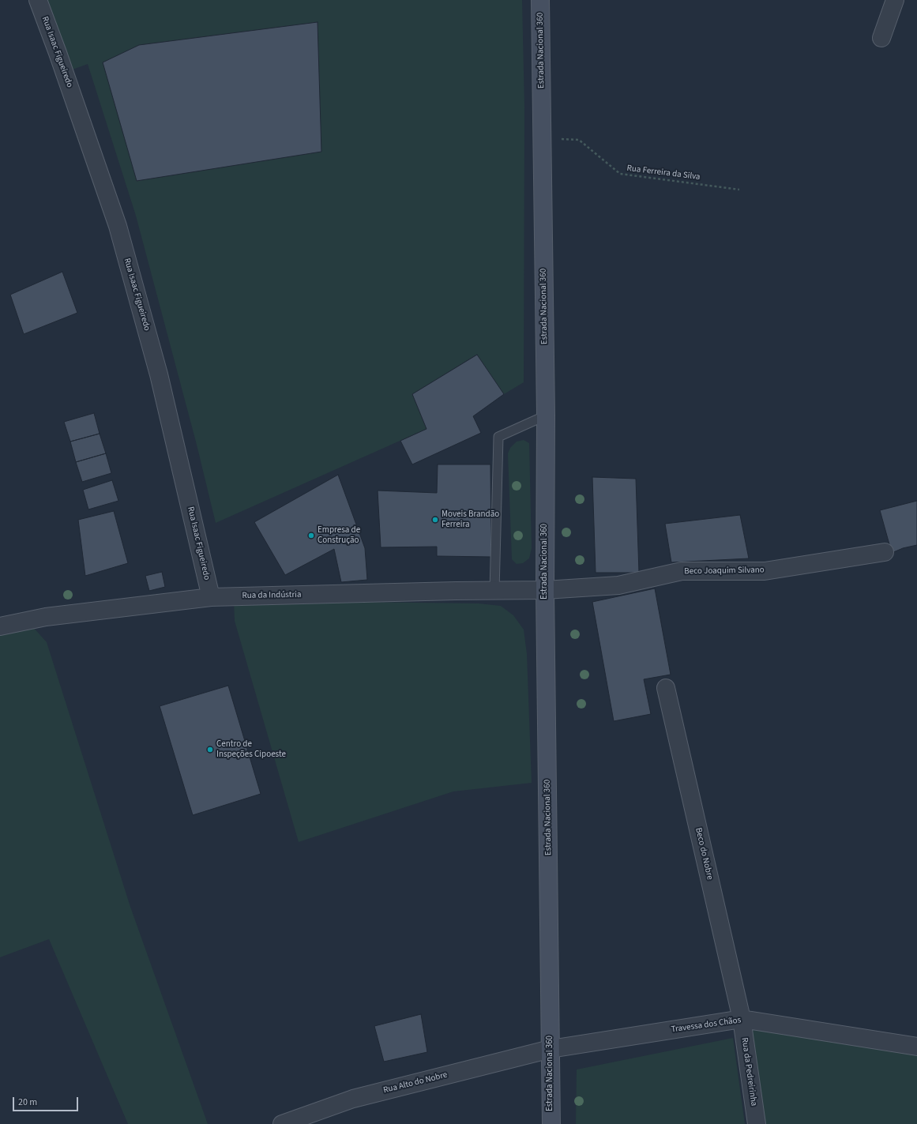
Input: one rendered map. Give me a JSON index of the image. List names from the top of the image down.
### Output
{
  "streets": {
    "main road": ["Estrada Nacional 360"],
    "street": [
      "Rua Isaac Figueiredo",
      "Beco Joaquim Silvano",
      "Rua da Indústria",
      "Beco do Nobre",
      "Travessa dos Chãos",
      "Rua da Pedreirinha",
      "Rua Alto do Nobre"
    ],
    "path": ["Rua Ferreira da Silva"]
  },
  "crossings": [
    ["Estrada Nacional 360", "Rua Ferreira da Silva"],
    ["Estrada Nacional 360", "Beco Joaquim Silvano"],
    ["Estrada Nacional 360", "Rua da Indústria"],
    ["Estrada Nacional 360", "Travessa dos Chãos"],
    ["Estrada Nacional 360", "Rua Alto do Nobre"],
    ["Rua Isaac Figueiredo", "Rua da Indústria"],
    ["Beco Joaquim Silvano", "Rua da Indústria"],
    ["Beco do Nobre", "Travessa dos Chãos"],
    ["Beco do Nobre", "Rua da Pedreirinha"],
    ["Travessa dos Chãos", "Rua da Pedreirinha"],
    ["Travessa dos Chãos", "Rua Alto do Nobre"]
  ],
  "places": ["Moveis Brandão Ferreira", "Empresa de Construção", "Centro de Inspeções Cipoeste"],
  "scale_bar": "20 m"
}
